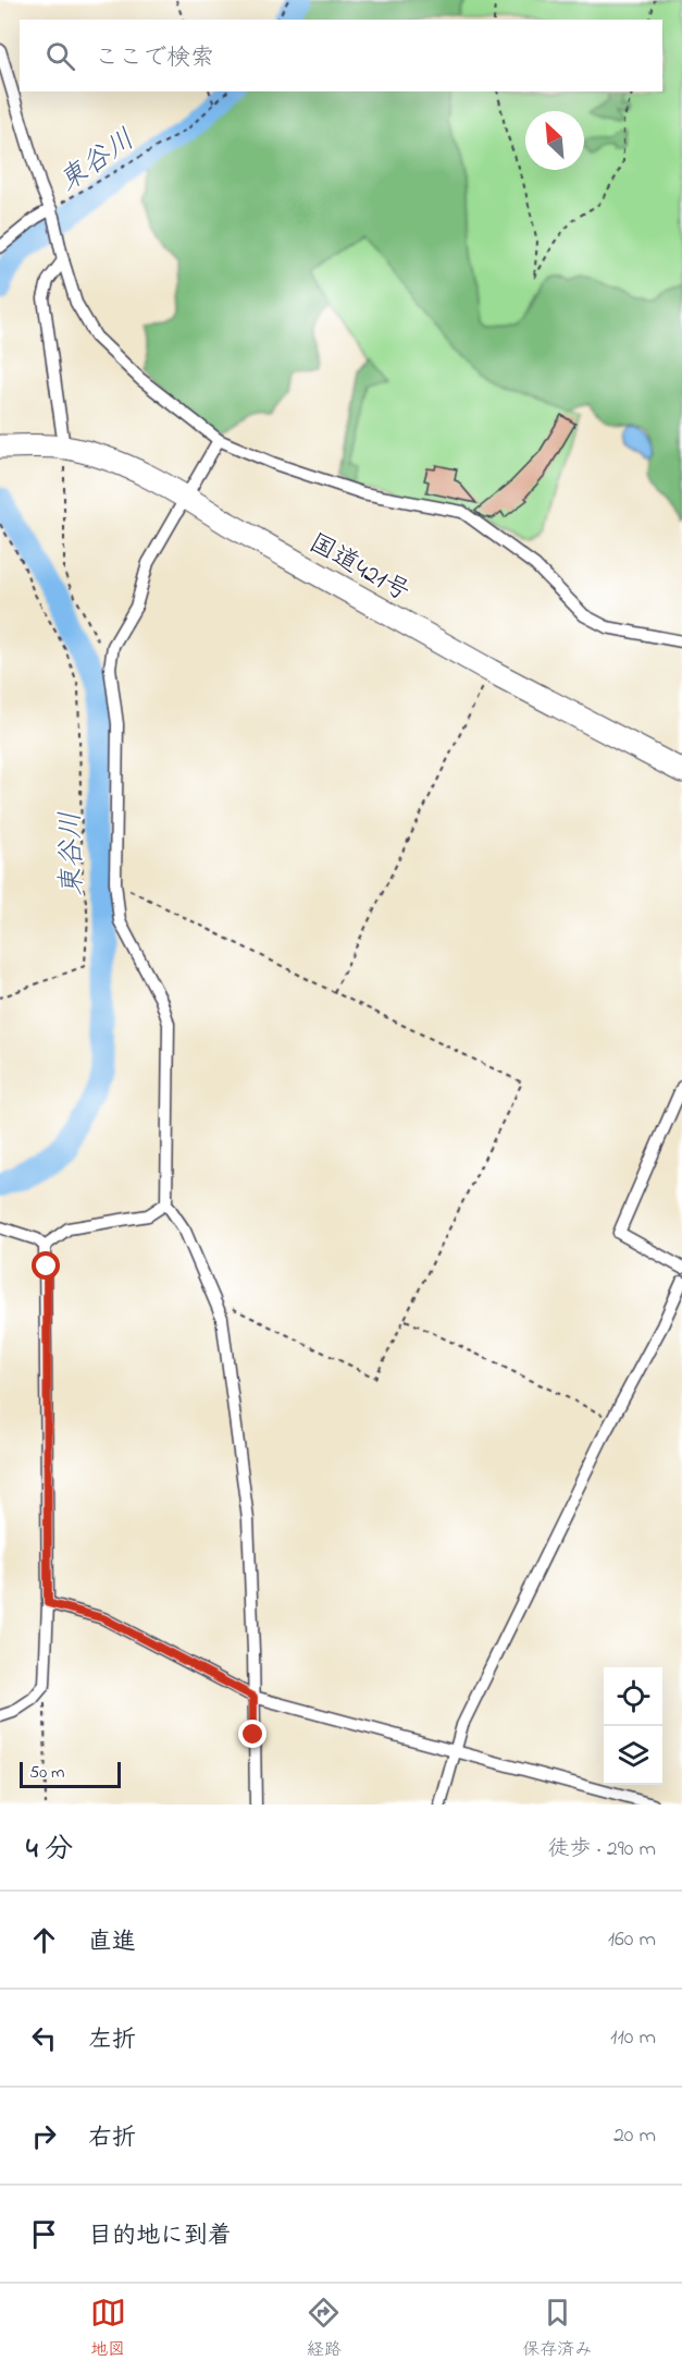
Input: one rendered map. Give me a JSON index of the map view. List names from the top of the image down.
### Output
{
  "streets": {
    "highway": ["国道421号"]
  },
  "water": ["東谷川"],
  "scale_bar": "50 m",
  "north": "top left",
  "page": {
    "search": "ここで検索",
    "scale": "50 m",
    "heading": ["4 分", "徒歩 · 290 m"],
    "list": [
      ["直進", "160 m"],
      ["左折", "110 m"],
      ["右折", "20 m"],
      "目的地に到着"
    ],
    "nav": ["地図", "経路", "保存済み"]
  }
}
